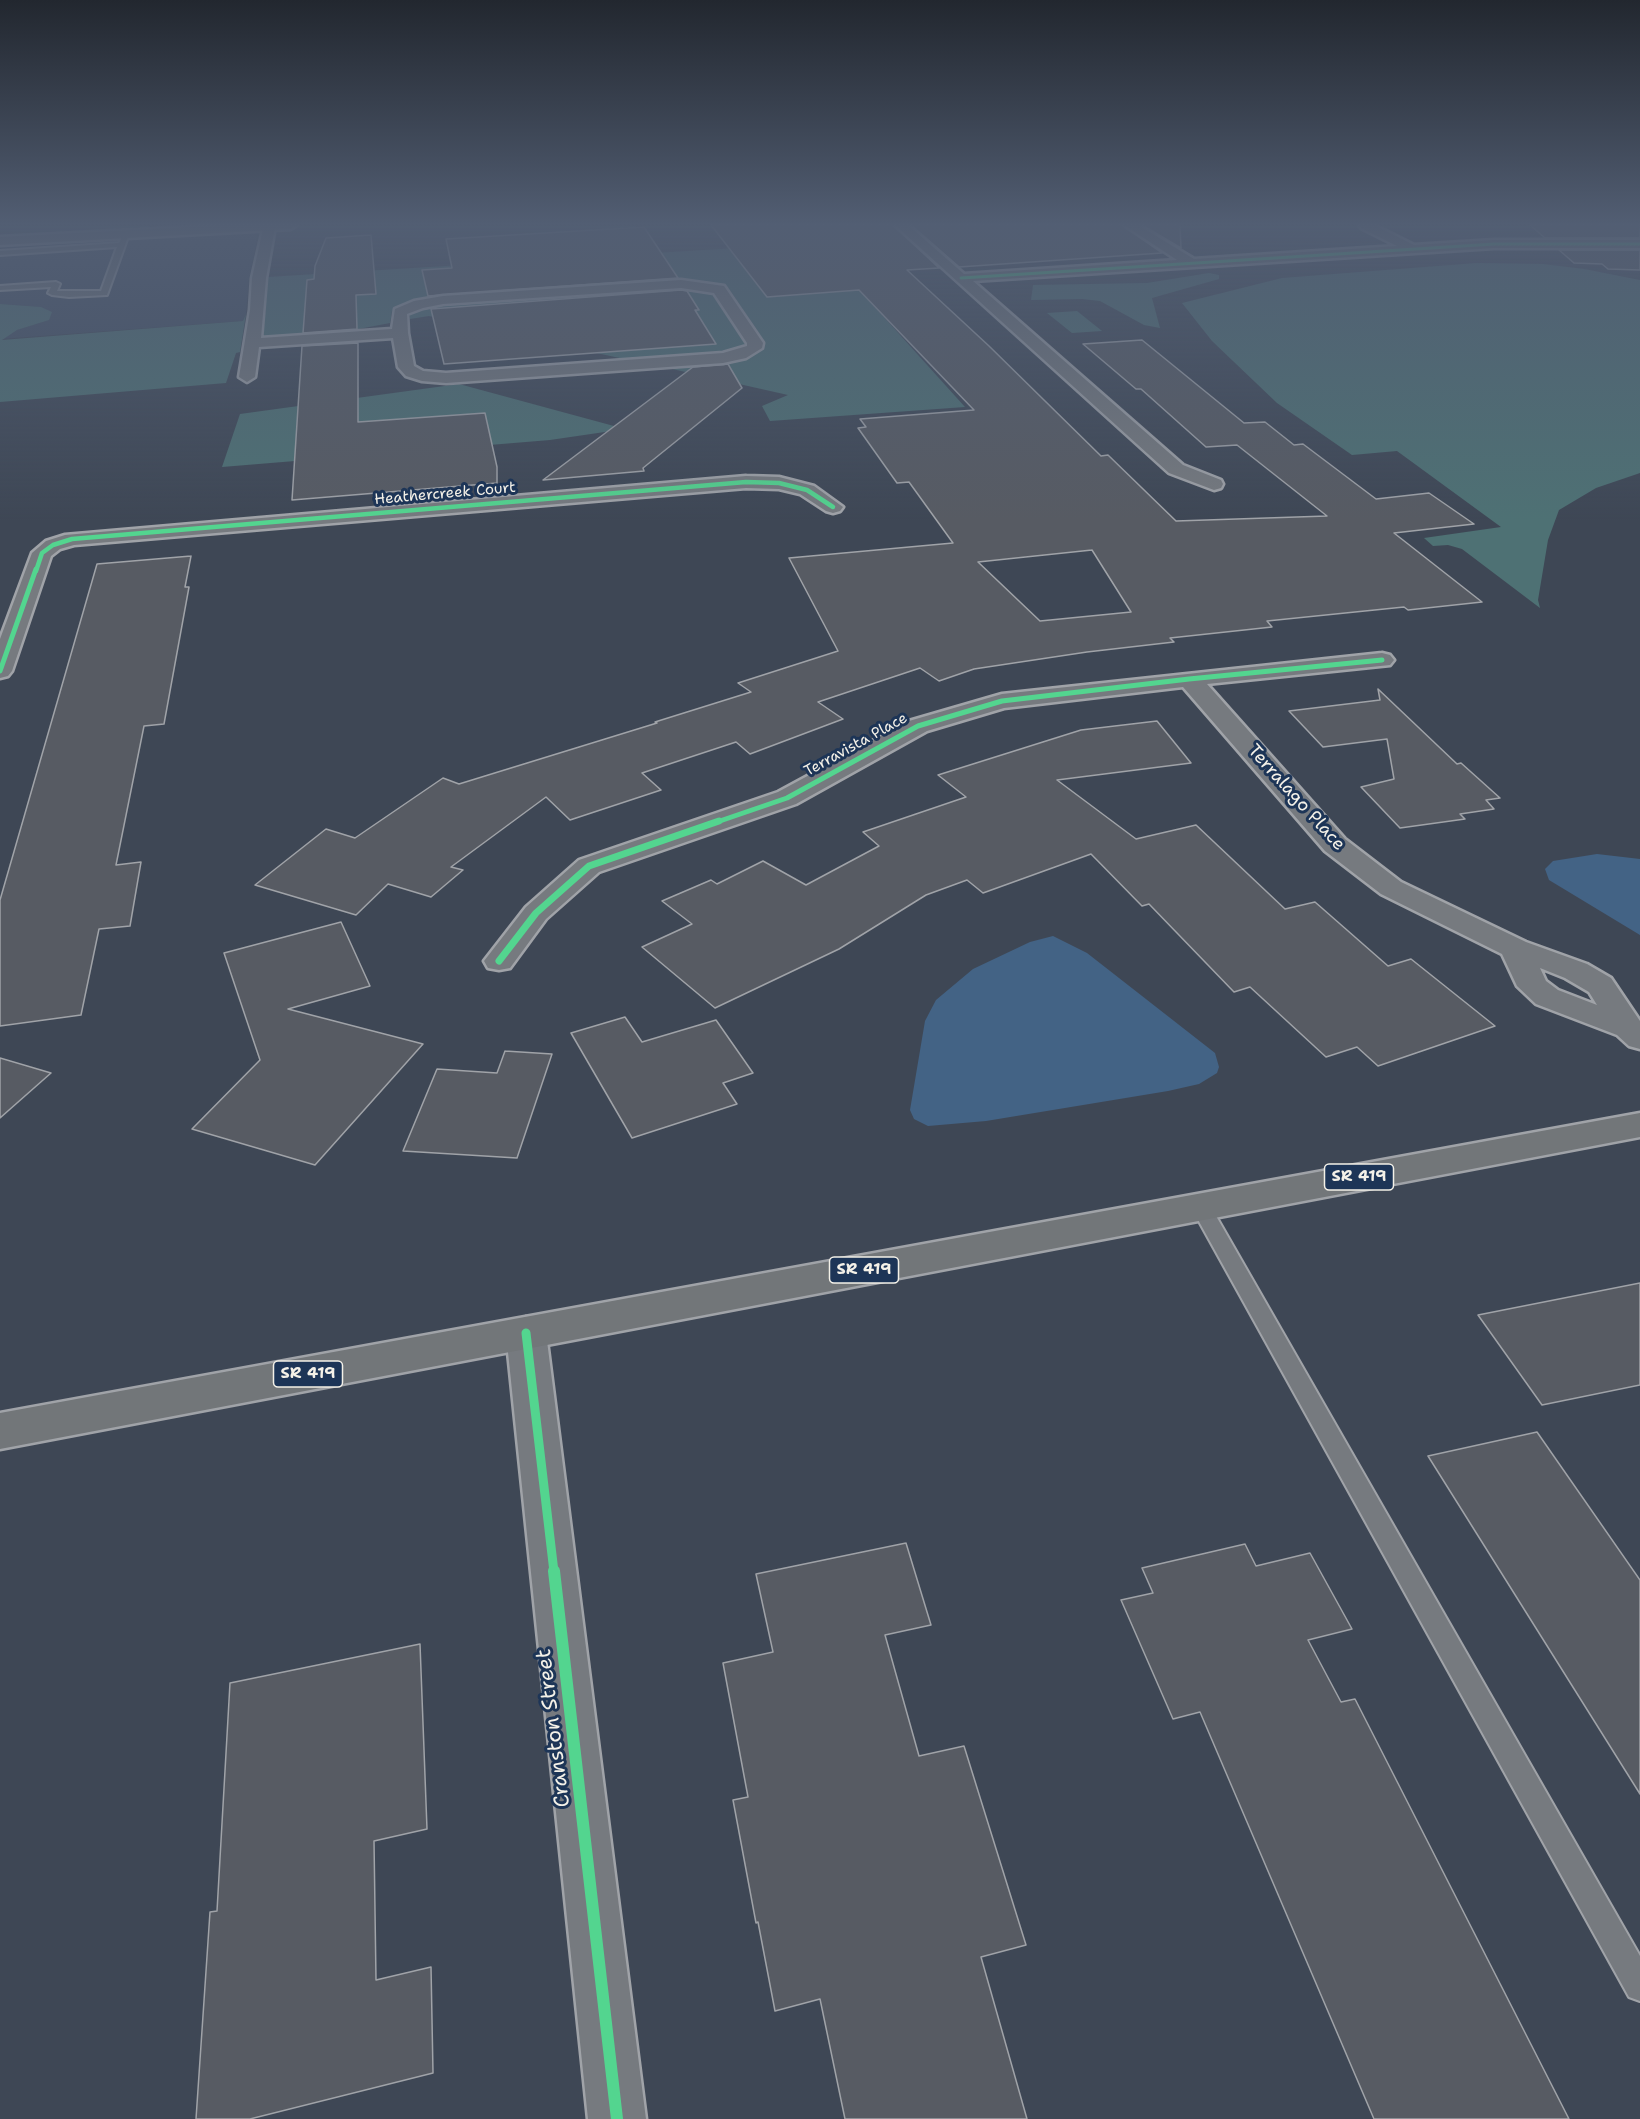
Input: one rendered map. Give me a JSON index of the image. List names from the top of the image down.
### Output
{
  "streets": {
    "main road": ["SR 419"],
    "street": [
      "Heathercreek Court",
      "Terravista Place",
      "Terralago Place",
      "Cranston Street"
    ]
  },
  "crossings": [
    ["Terravista Place", "Terralago Place"],
    ["SR 419", "Cranston Street"]
  ]
}
